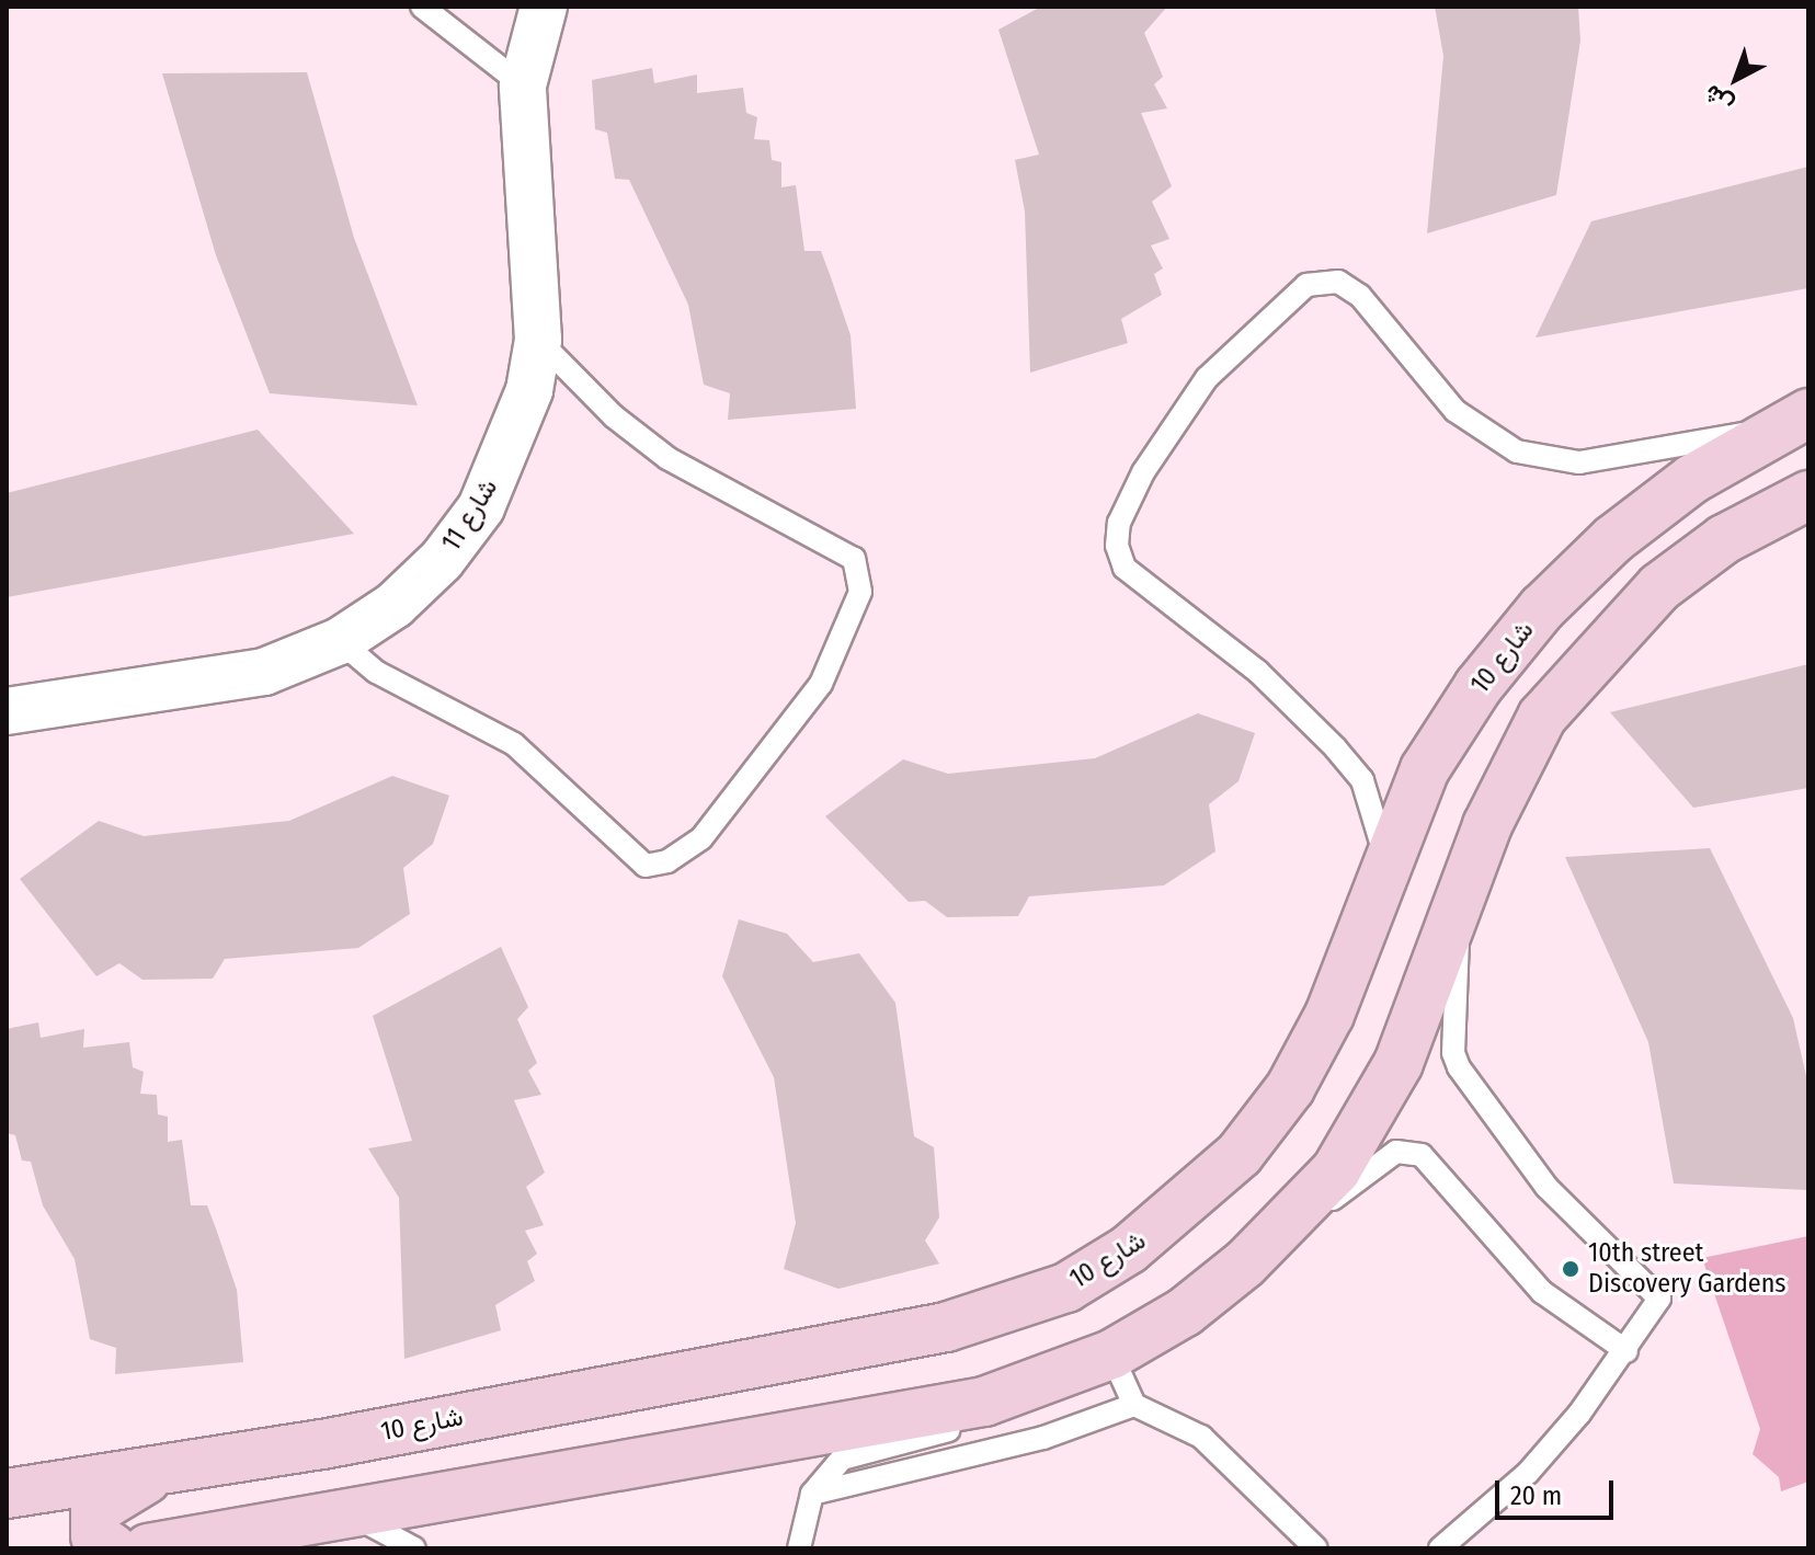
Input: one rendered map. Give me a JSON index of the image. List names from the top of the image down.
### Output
{
  "streets": {
    "street": ["شارع 11", "شارع 10"]
  },
  "places": ["10th street Discovery Gardens"],
  "scale_bar": "20 m",
  "north": "bottom left"
}
